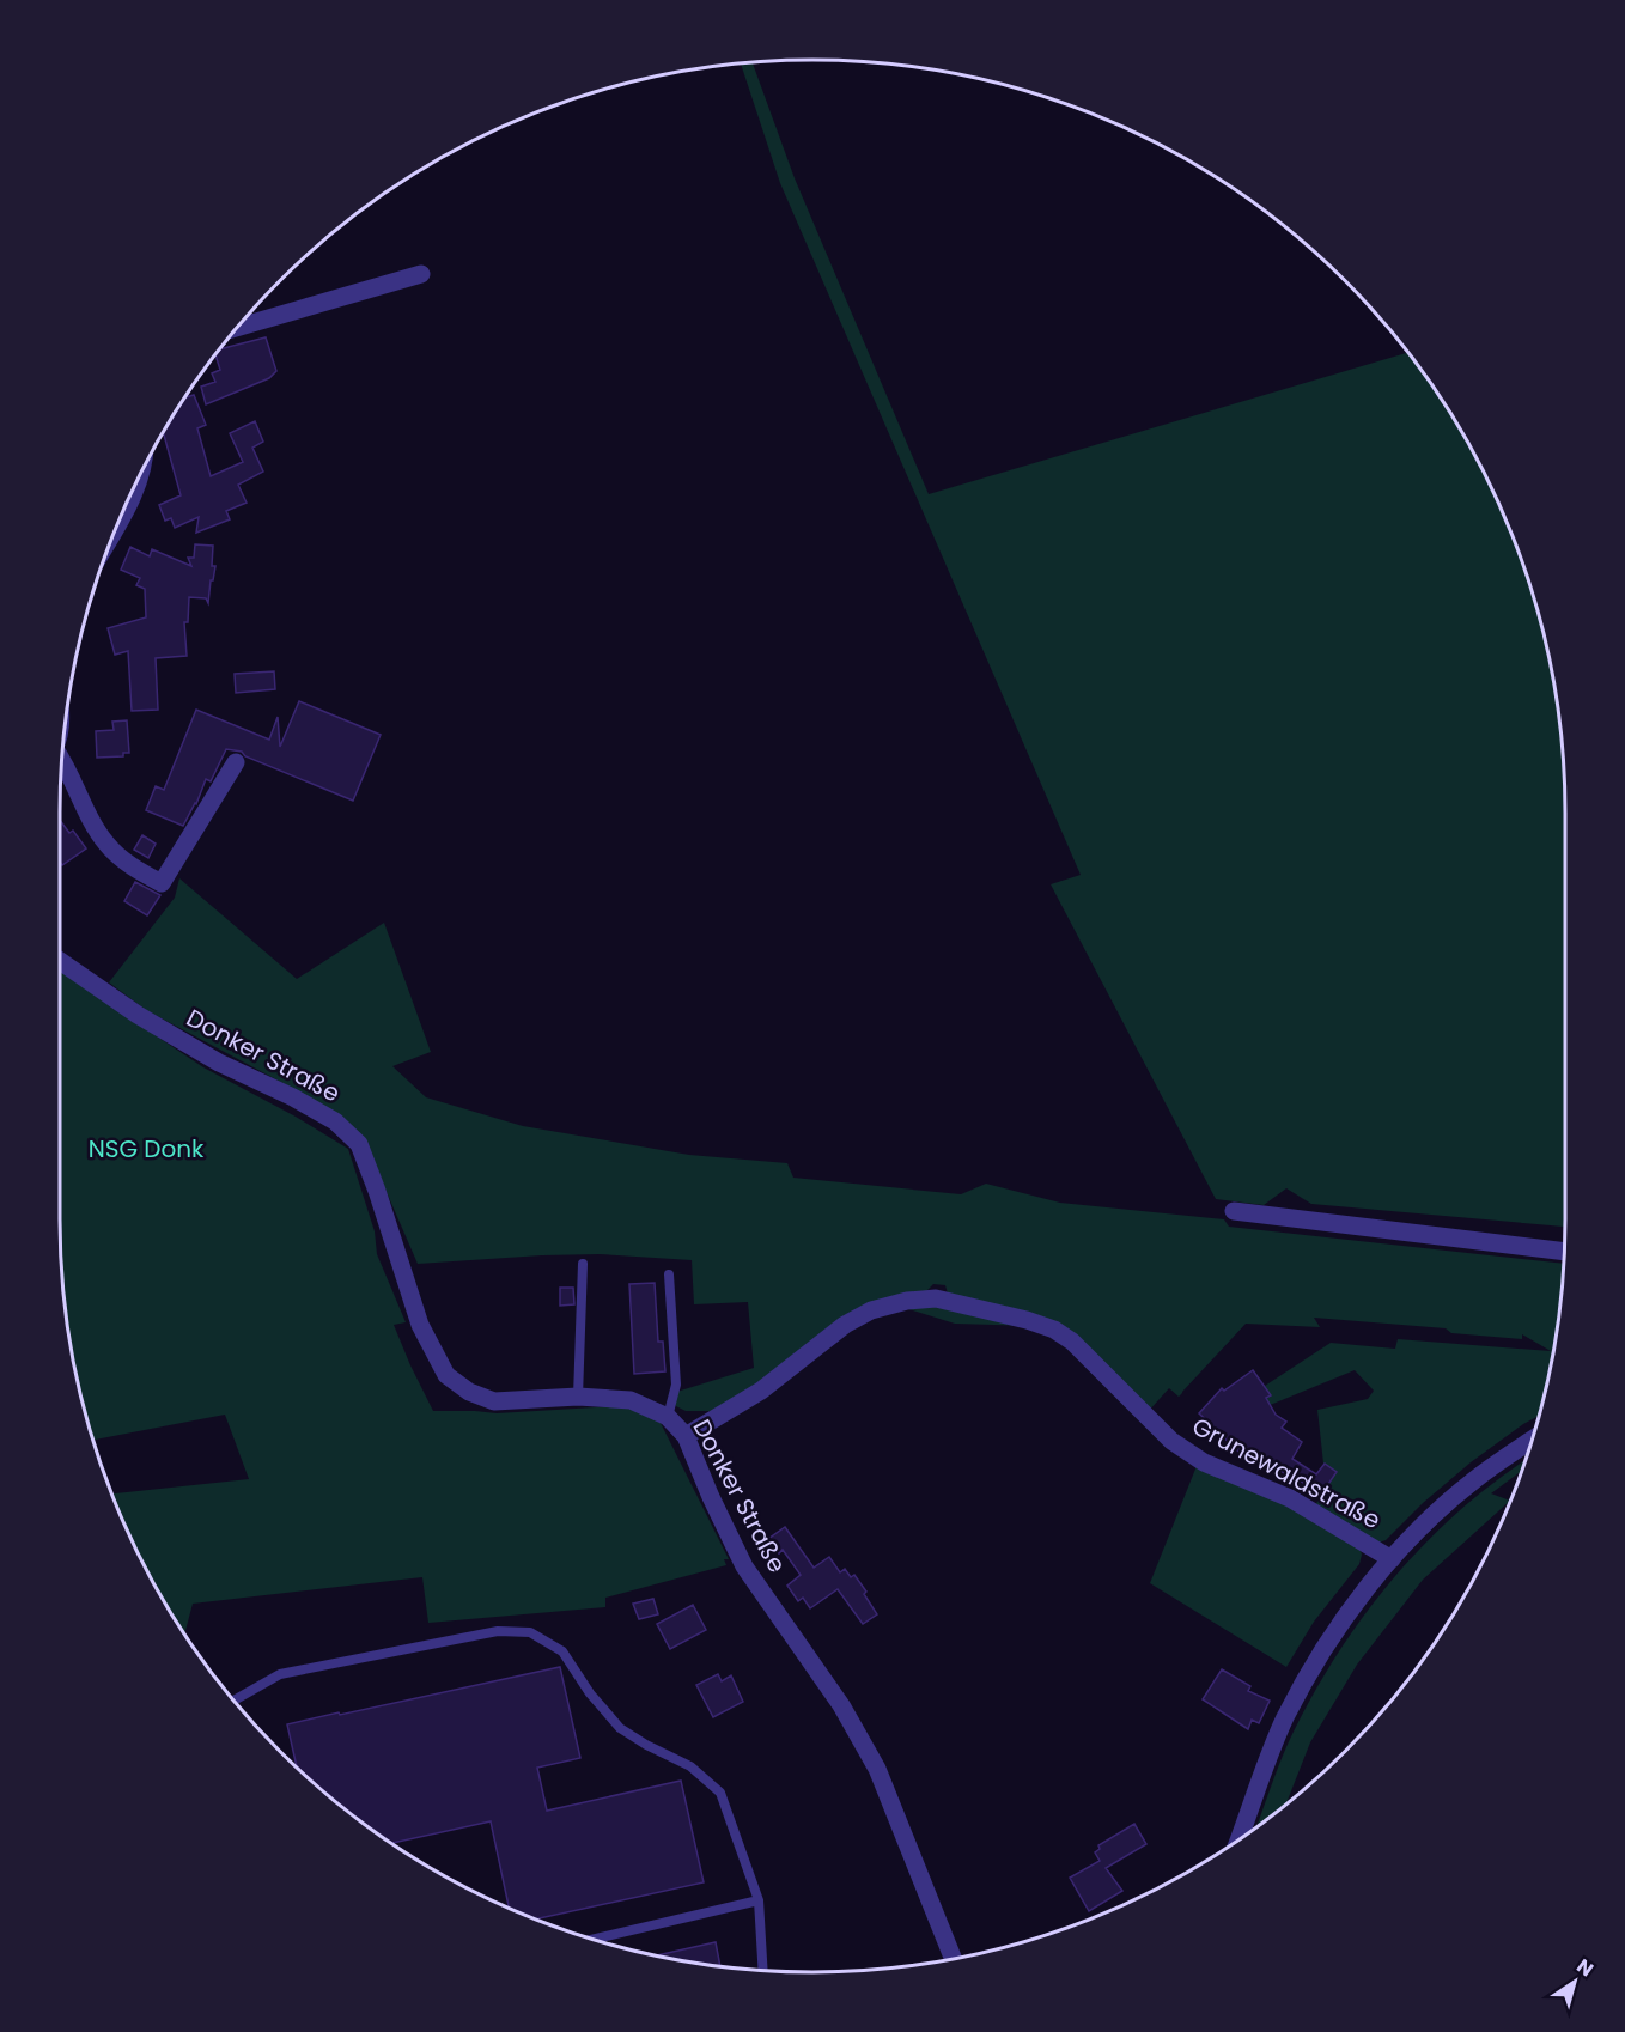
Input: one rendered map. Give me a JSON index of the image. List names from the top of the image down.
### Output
{
  "streets": {
    "street": ["Donker Straße", "Grunewaldstraße"]
  },
  "crossings": [
    ["Donker Straße", "Grunewaldstraße"]
  ],
  "parks": ["NSG Donk"],
  "north": "top right"
}
